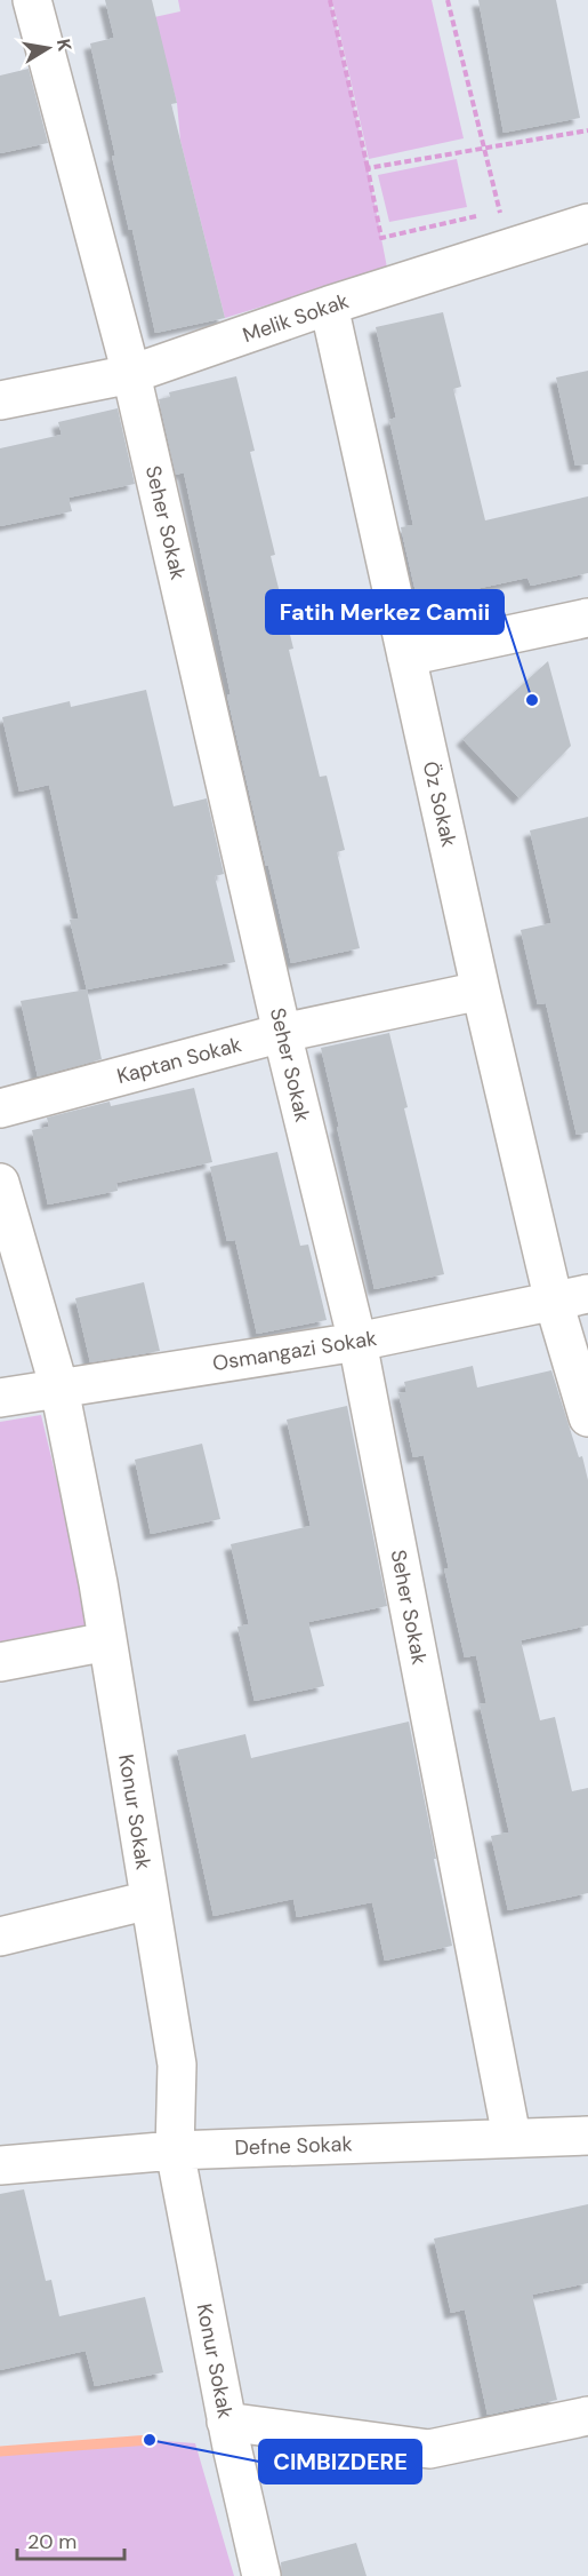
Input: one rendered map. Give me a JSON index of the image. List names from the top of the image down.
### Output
{
  "streets": {
    "street": [
      "Melik Sokak",
      "Seher Sokak",
      "Öz Sokak",
      "Kaptan Sokak",
      "Osmangazi Sokak",
      "Konur Sokak",
      "Defne Sokak"
    ]
  },
  "crossings": [
    ["Melik Sokak", "Seher Sokak"],
    ["Melik Sokak", "Öz Sokak"],
    ["Seher Sokak", "Kaptan Sokak"],
    ["Seher Sokak", "Osmangazi Sokak"],
    ["Seher Sokak", "Defne Sokak"],
    ["Öz Sokak", "Kaptan Sokak"],
    ["Öz Sokak", "Osmangazi Sokak"],
    ["Osmangazi Sokak", "Konur Sokak"],
    ["Konur Sokak", "Defne Sokak"]
  ],
  "places": ["Fatih Merkez Camii", "CIMBIZDERE"],
  "scale_bar": "20 m",
  "north": "right"
}
